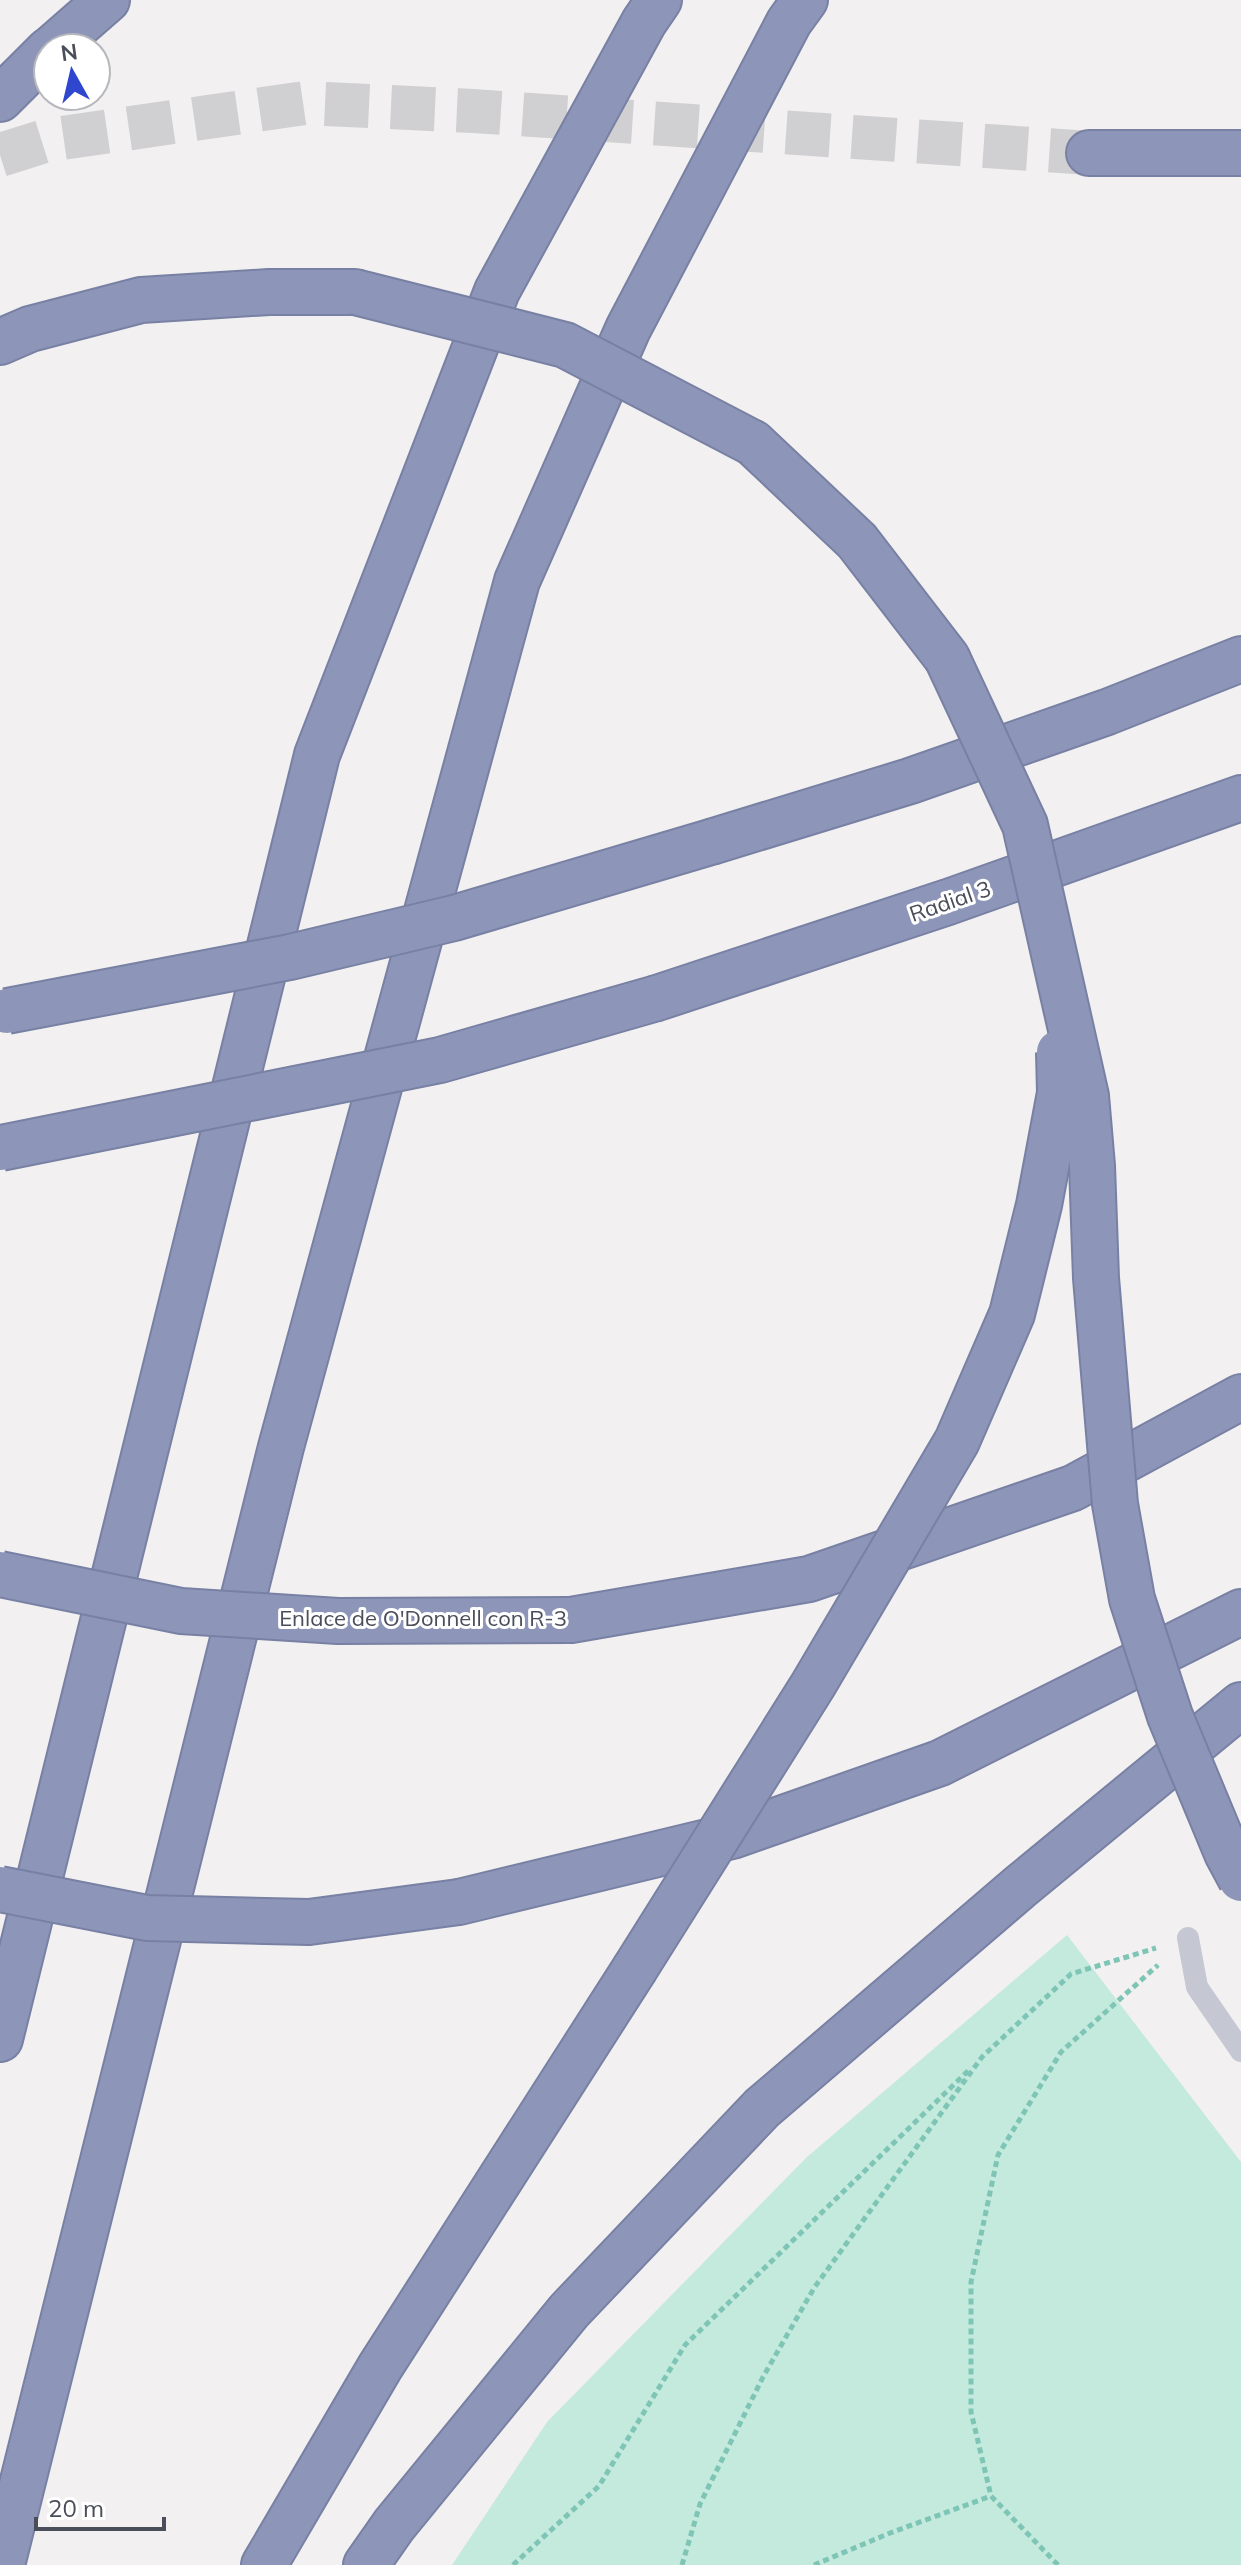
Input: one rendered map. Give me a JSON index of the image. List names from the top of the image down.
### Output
{
  "streets": {
    "highway": ["Radial 3", "Enlace de O'Donnell con R-3"]
  },
  "scale_bar": "20 m",
  "north": "top"
}
